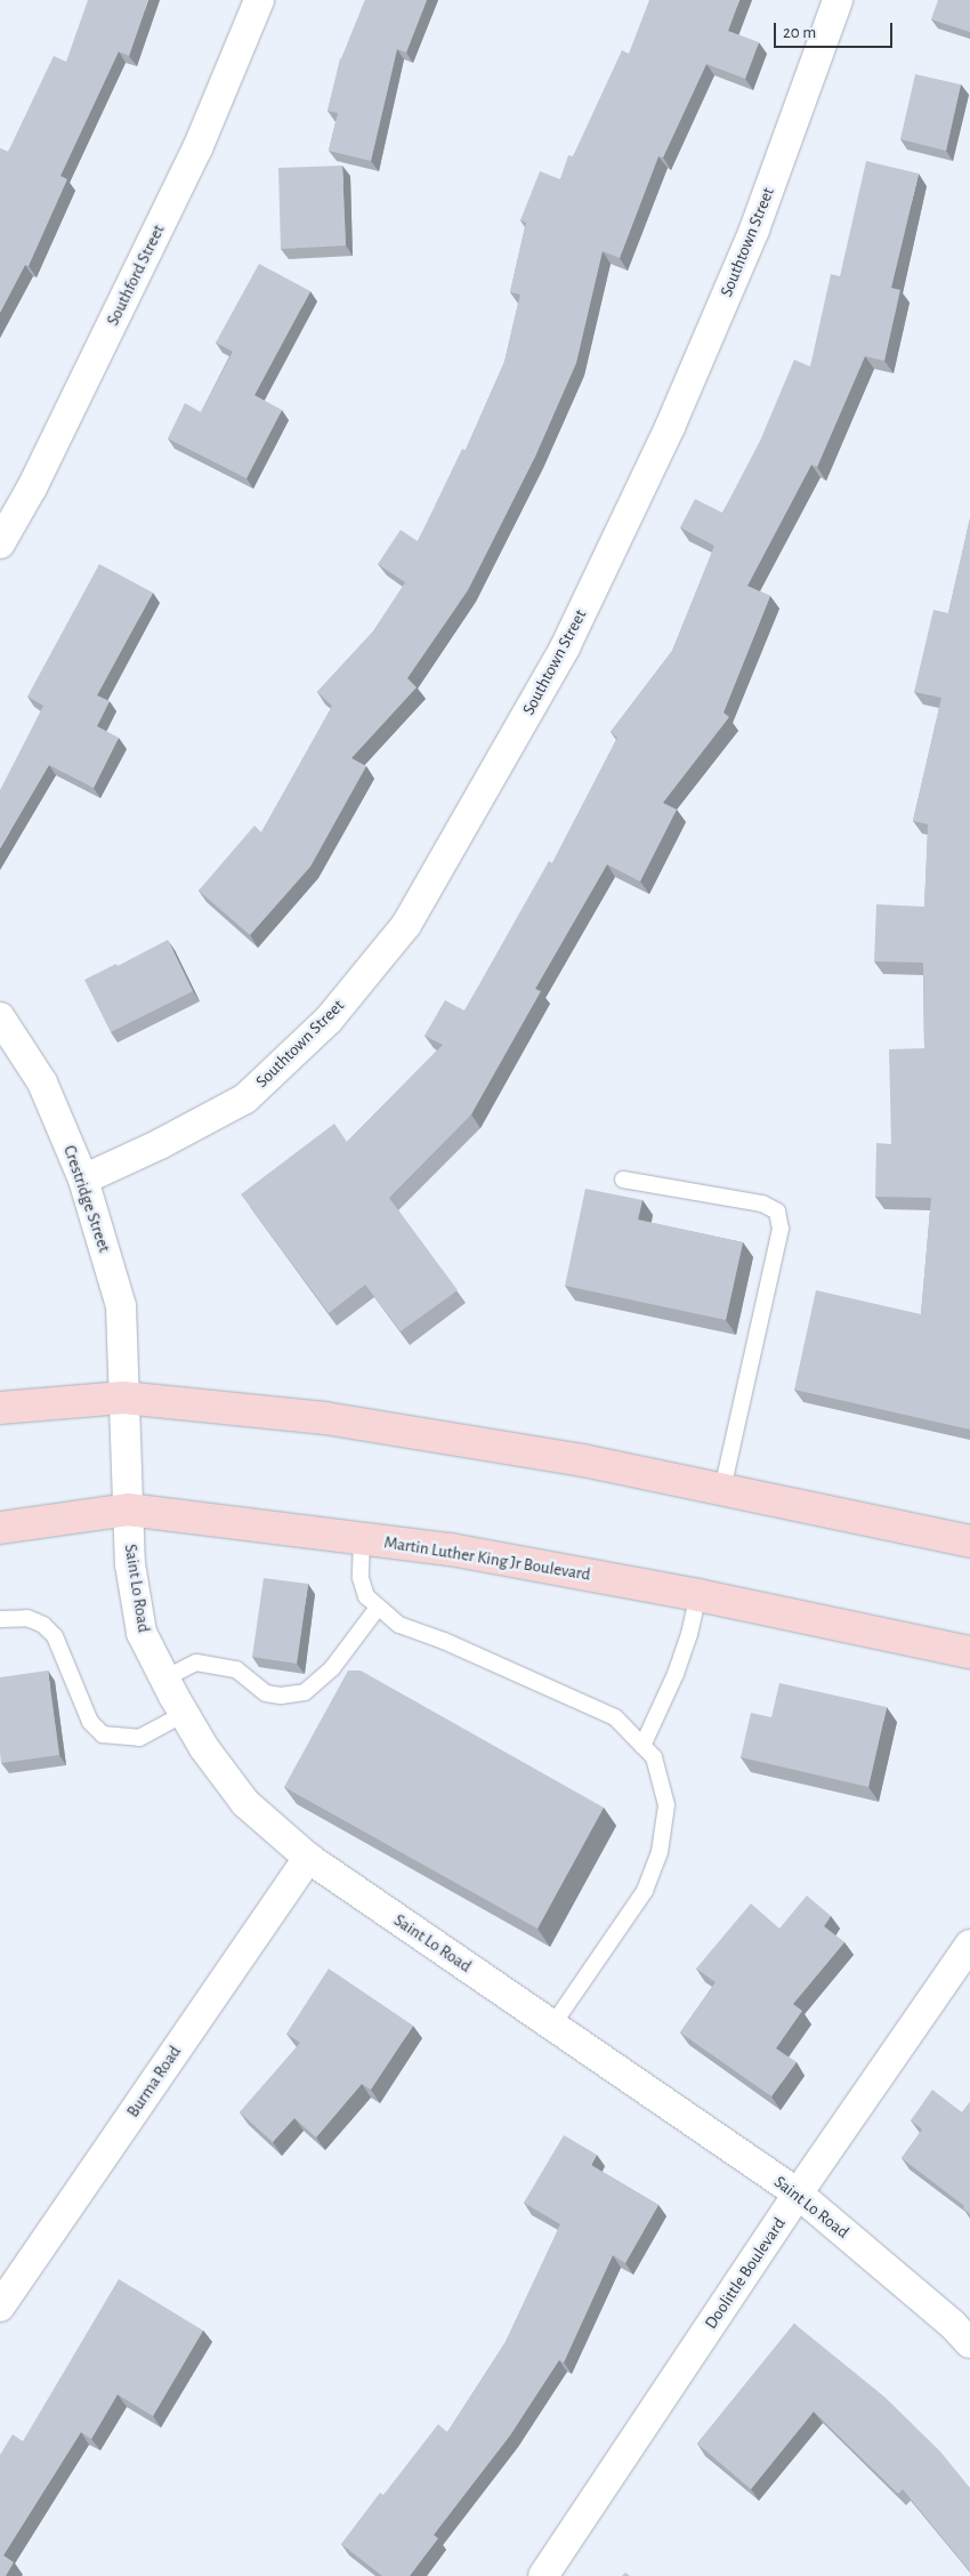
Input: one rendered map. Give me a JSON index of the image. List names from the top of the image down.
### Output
{
  "streets": {
    "main road": ["Martin Luther King Jr Boulevard"],
    "street": [
      "Southtown Street",
      "Southford Street",
      "Crestridge Street",
      "Saint Lo Road",
      "Burma Road",
      "Doolittle Boulevard"
    ]
  },
  "crossings": [
    ["Southtown Street", "Crestridge Street"],
    ["Crestridge Street", "Saint Lo Road"],
    ["Martin Luther King Jr Boulevard", "Saint Lo Road"],
    ["Saint Lo Road", "Burma Road"],
    ["Saint Lo Road", "Doolittle Boulevard"]
  ],
  "scale_bar": "20 m"
}
